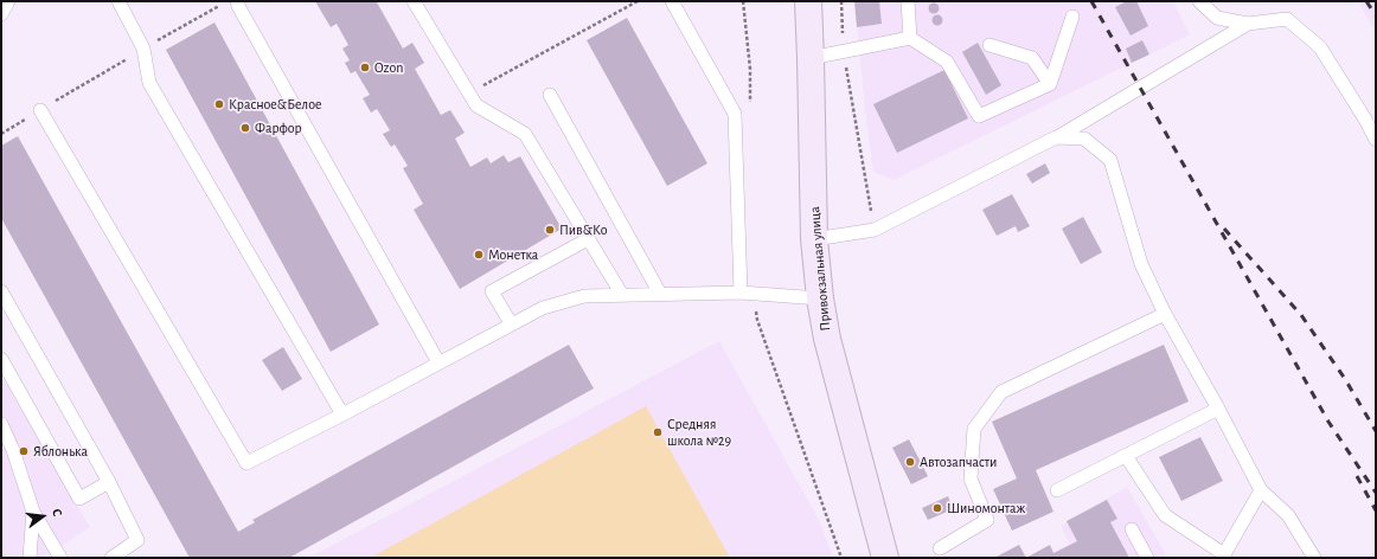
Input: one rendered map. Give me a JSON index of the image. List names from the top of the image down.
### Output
{
  "streets": {
    "street": ["Привокзальная улица"]
  },
  "places": [
    "Ozon",
    "Красное&Белое",
    "Фарфор",
    "Пив&Ко",
    "Монетка",
    "Средняя школа №29",
    "Яблонька",
    "Автозапчасти",
    "Шиномонтаж"
  ],
  "north": "right"
}
